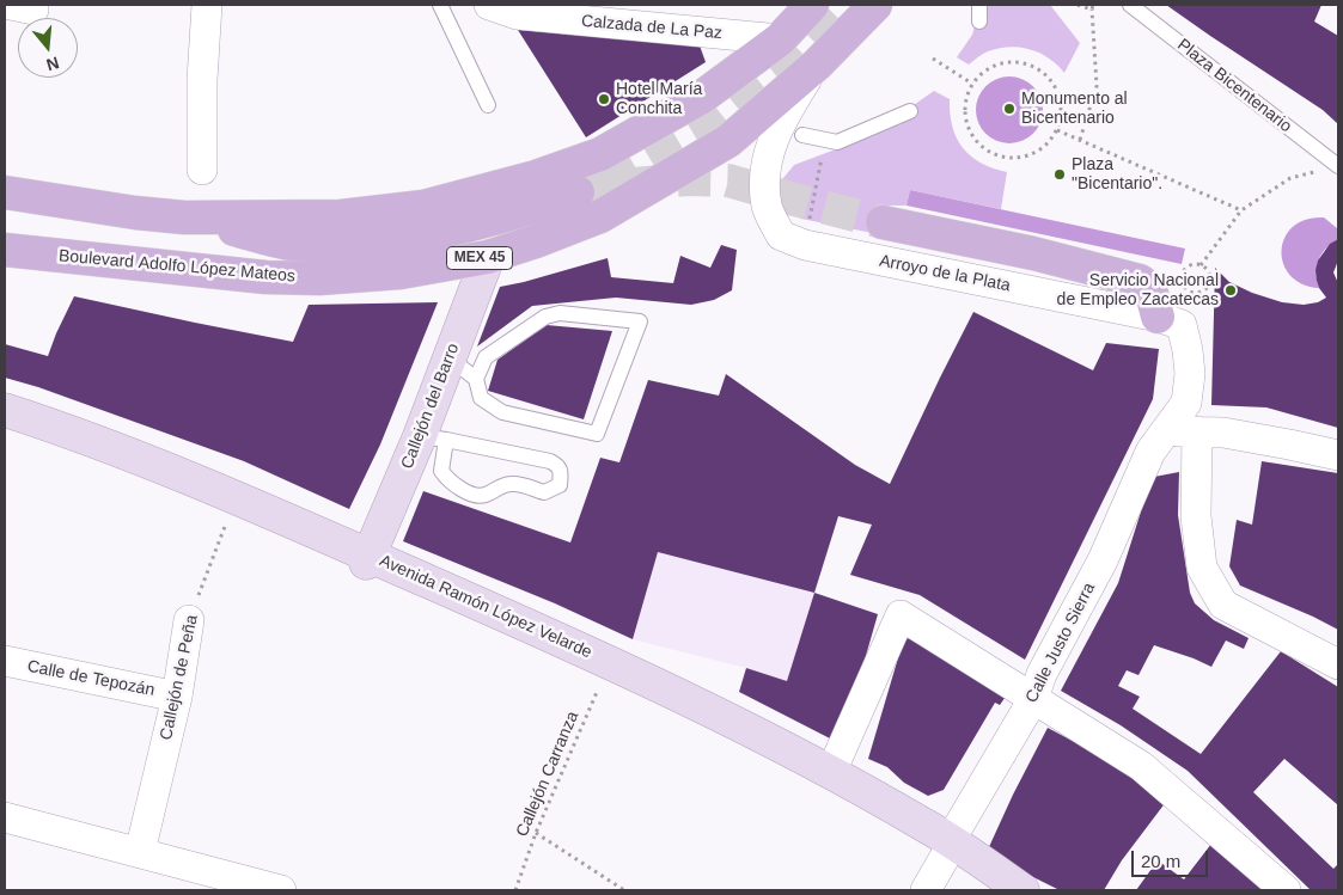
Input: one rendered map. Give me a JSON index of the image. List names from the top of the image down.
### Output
{
  "streets": {
    "main road": ["MEX 45", "Boulevard Adolfo López Mateos"],
    "street": [
      "Calzada de La Paz",
      "Arroyo de la Plata",
      "Callejón del Barro",
      "Avenida Ramón López Velarde",
      "Calle Justo Sierra",
      "Callejón de Peña",
      "Calle de Tepozán"
    ],
    "lane": ["Plaza Bicentenario"],
    "path": ["Callejón Carranza"]
  },
  "crossings": [
    ["Boulevard Adolfo López Mateos", "Arroyo de la Plata"],
    ["Boulevard Adolfo López Mateos", "Callejón del Barro"],
    ["Arroyo de la Plata", "Calle Justo Sierra"],
    ["Callejón del Barro", "Avenida Ramón López Velarde"],
    ["Avenida Ramón López Velarde", "Calle Justo Sierra"],
    ["Avenida Ramón López Velarde", "Callejón de Peña"],
    ["Avenida Ramón López Velarde", "Callejón Carranza"],
    ["Callejón de Peña", "Calle de Tepozán"]
  ],
  "places": [
    "Hotel María Conchita",
    "Monumento al Bicentenario",
    "Plaza \"Bicentario\".",
    "Servicio Nacional de Empleo Zacatecas"
  ],
  "scale_bar": "20 m",
  "north": "bottom"
}
